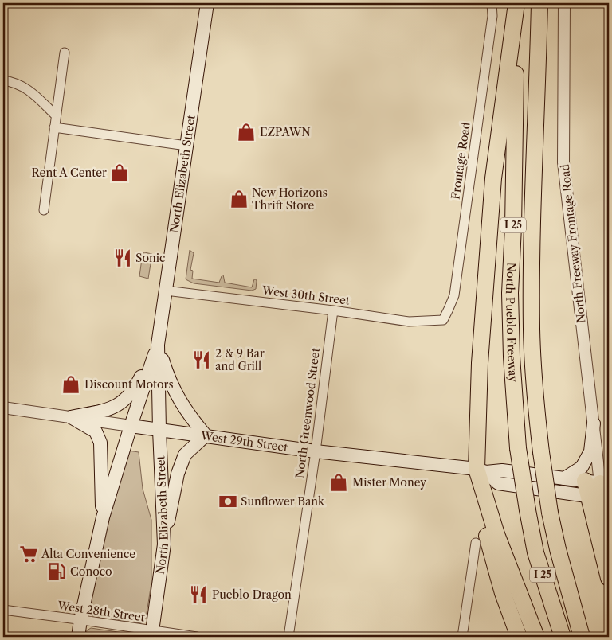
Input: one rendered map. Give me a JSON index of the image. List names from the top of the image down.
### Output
{
  "streets": {
    "highway": ["I 25", "North Pueblo Freeway"],
    "main road": ["North Elizabeth Street", "West 29th Street"],
    "street": [
      "Frontage Road",
      "North Freeway Frontage Road",
      "West 30th Street",
      "North Greenwood Street",
      "West 28th Street"
    ]
  },
  "crossings": [
    ["Frontage Road", "West 30th Street"],
    ["North Elizabeth Street", "West 30th Street"],
    ["North Elizabeth Street", "West 29th Street"],
    ["North Elizabeth Street", "West 28th Street"],
    ["North Freeway Frontage Road", "West 29th Street"],
    ["West 30th Street", "North Greenwood Street"],
    ["North Greenwood Street", "West 29th Street"]
  ],
  "places": {
    "shop": [
      "EZPAWN",
      "Rent A Center",
      "New Horizons Thrift Store",
      "Discount Motors",
      "Mister Money"
    ],
    "restaurant": ["Sonic", "2 & 9 Bar and Grill", "Pueblo Dragon"],
    "bank": ["Sunflower Bank"],
    "supermarket": ["Alta Convenience"],
    "fuel station": ["Conoco"]
  }
}
